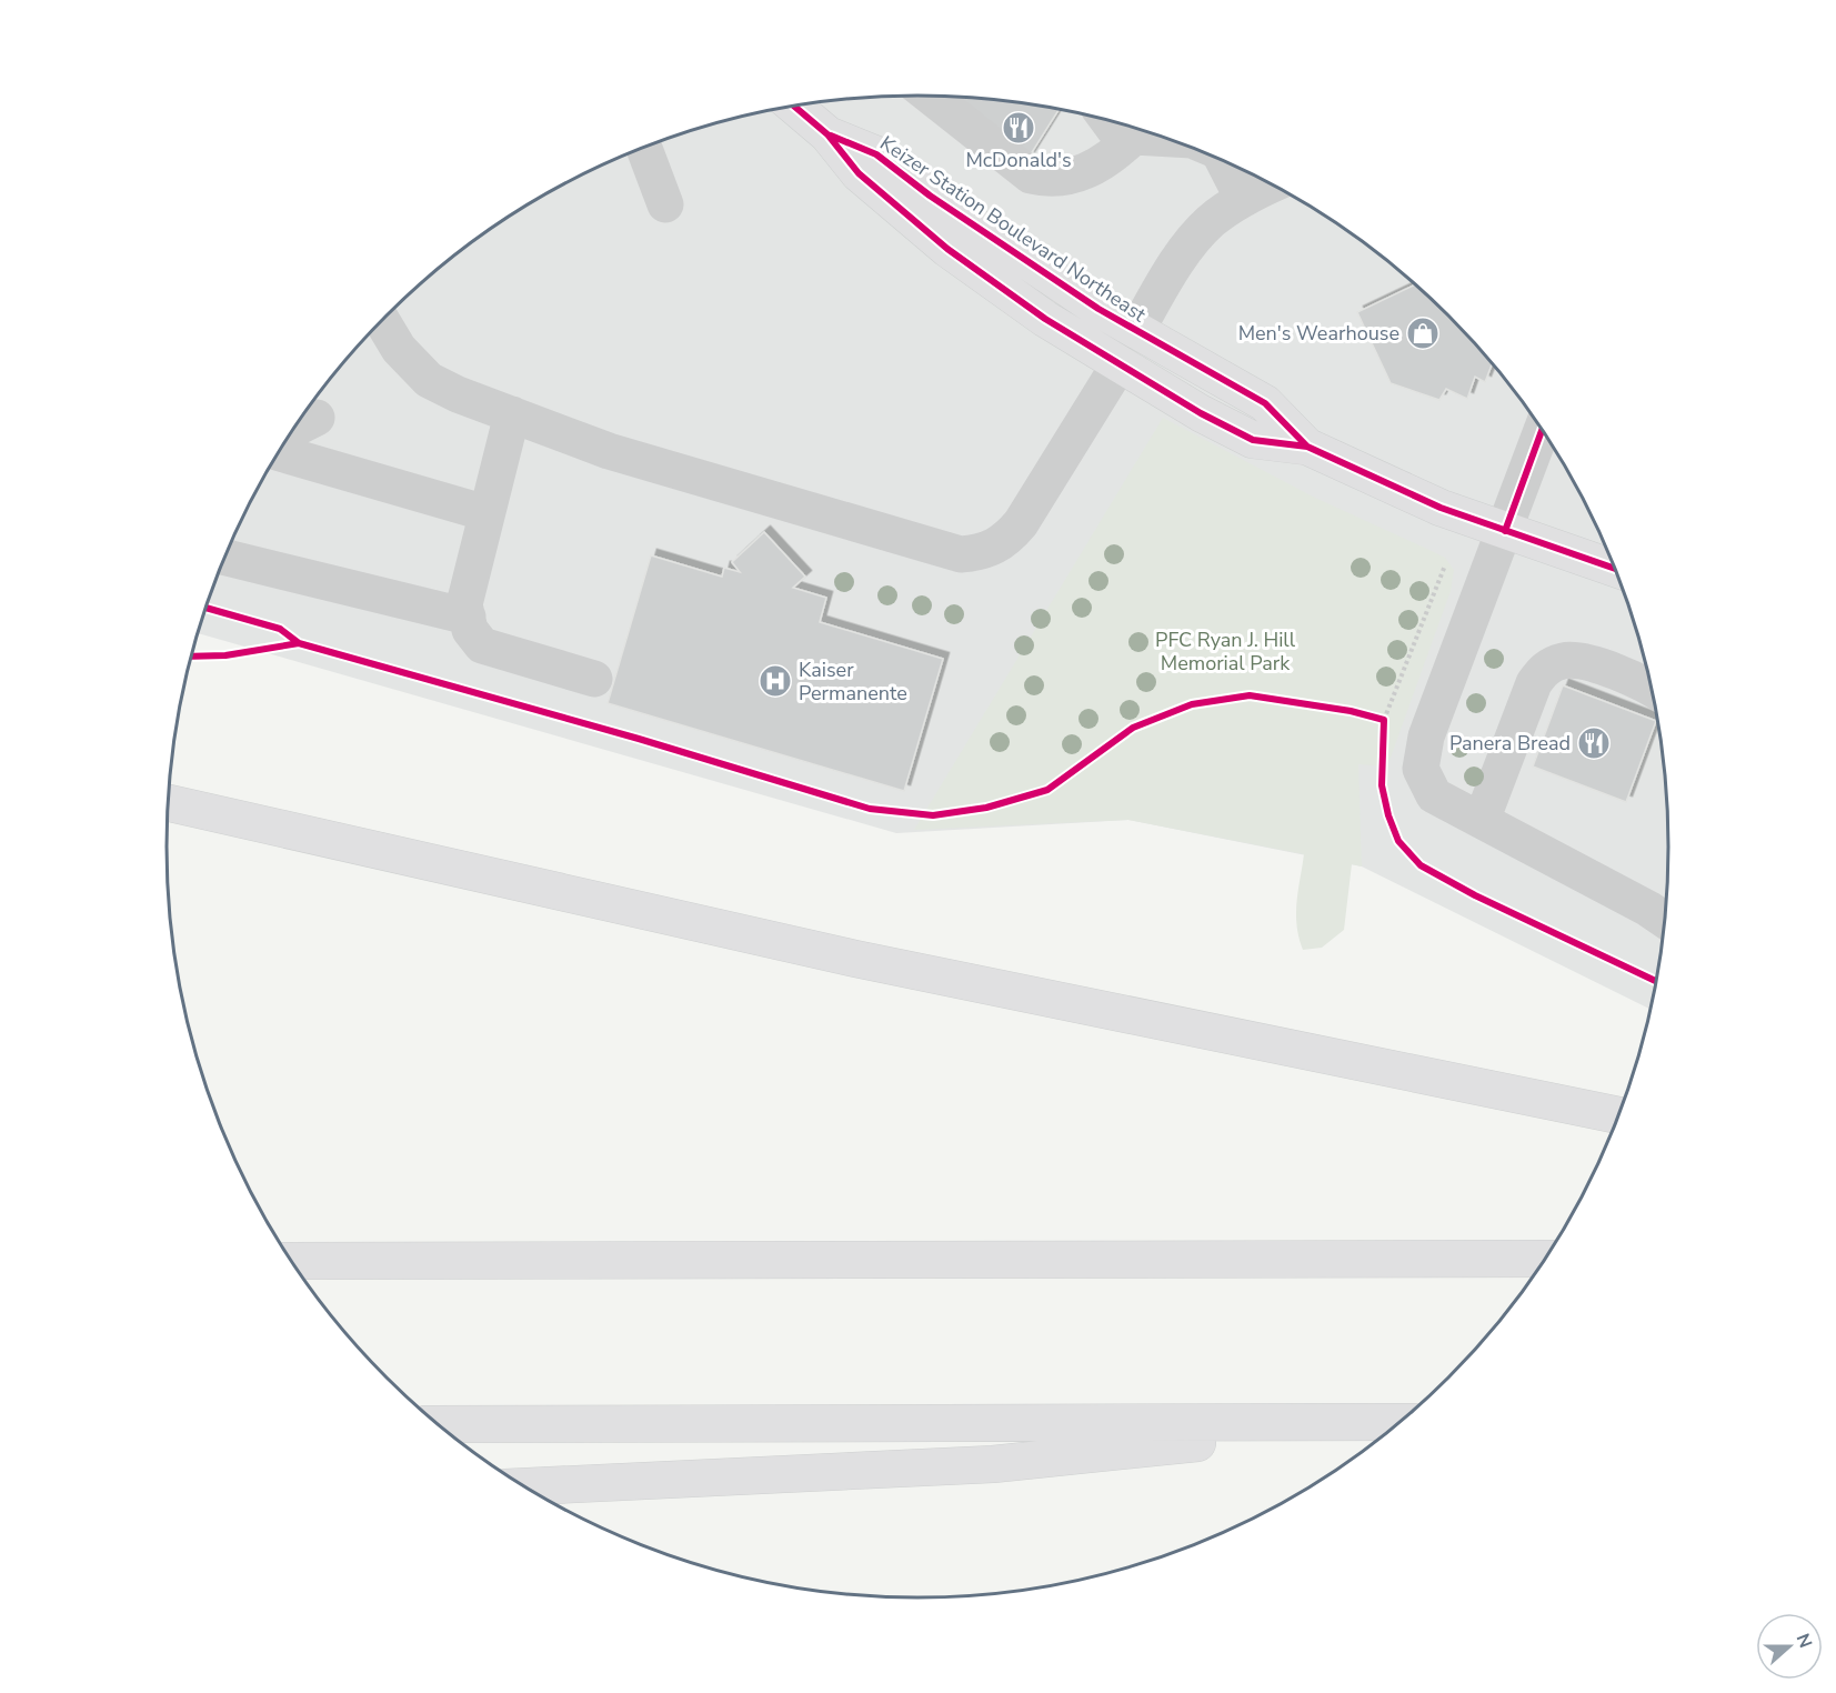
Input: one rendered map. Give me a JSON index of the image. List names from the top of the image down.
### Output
{
  "streets": {
    "main road": ["Keizer Station Boulevard Northeast"]
  },
  "parks": ["PFC Ryan J. Hill Memorial Park"],
  "places": {
    "restaurant": ["McDonald's", "Panera Bread"],
    "shop": ["Men's Wearhouse"],
    "hospital": ["Kaiser Permanente"]
  },
  "north": "right"
}
